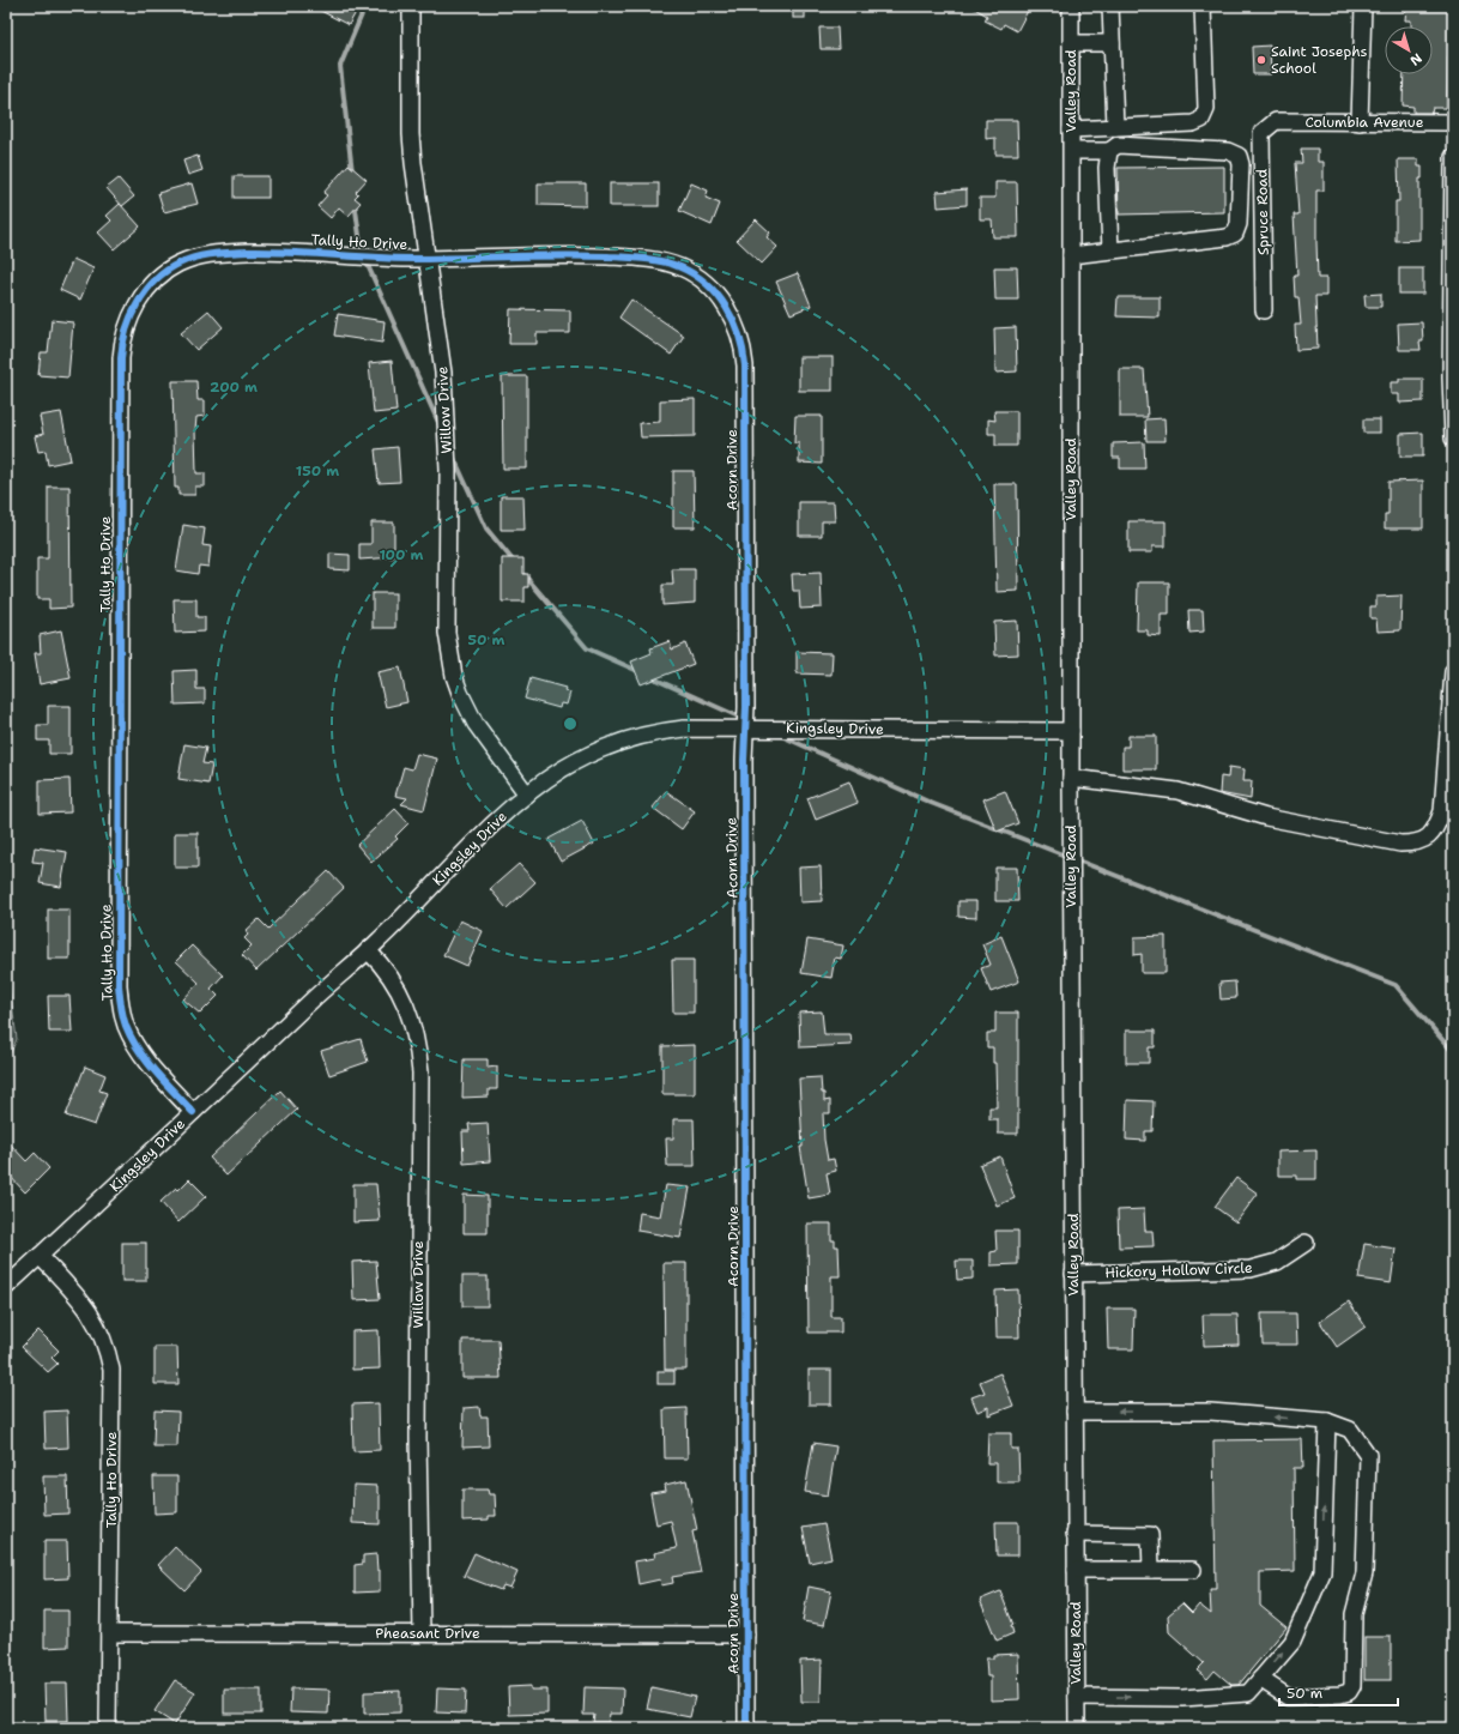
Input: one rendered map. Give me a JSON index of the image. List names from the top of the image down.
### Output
{
  "streets": {
    "street": [
      "Valley Road",
      "Columbia Avenue",
      "Spruce Road",
      "Tally Ho Drive",
      "Willow Drive",
      "Acorn Drive",
      "Kingsley Drive",
      "Hickory Hollow Circle",
      "Pheasant Drive"
    ]
  },
  "crossings": [
    ["Valley Road", "Kingsley Drive"],
    ["Valley Road", "Hickory Hollow Circle"],
    ["Columbia Avenue", "Spruce Road"],
    ["Tally Ho Drive", "Willow Drive"],
    ["Tally Ho Drive", "Acorn Drive"],
    ["Tally Ho Drive", "Kingsley Drive"],
    ["Tally Ho Drive", "Pheasant Drive"],
    ["Willow Drive", "Acorn Drive"],
    ["Willow Drive", "Kingsley Drive"],
    ["Willow Drive", "Pheasant Drive"],
    ["Acorn Drive", "Kingsley Drive"],
    ["Acorn Drive", "Pheasant Drive"]
  ],
  "places": ["Saint Josephs School"],
  "scale_bar": "50 m",
  "north": "bottom right",
  "rings": [
    "200 m",
    "150 m",
    "100 m",
    "50 m"
  ]
}
